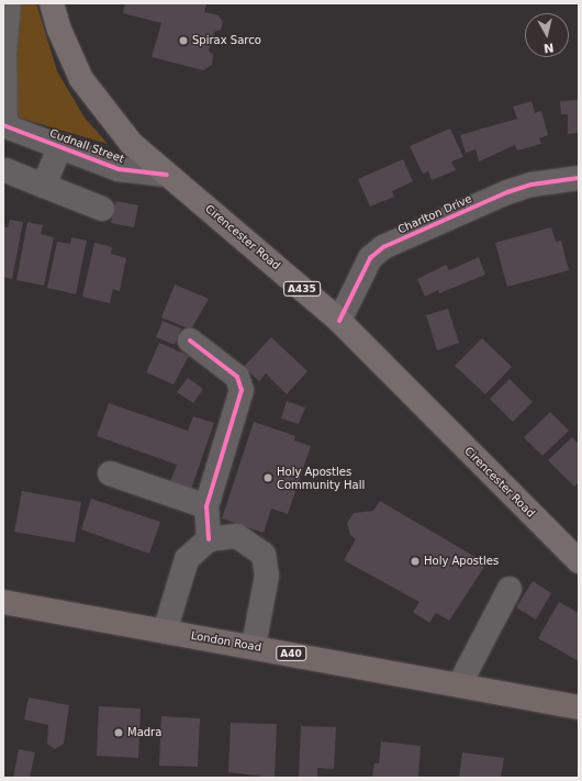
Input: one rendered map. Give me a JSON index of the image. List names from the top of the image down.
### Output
{
  "streets": {
    "highway": ["London Road", "A40"],
    "main road": ["Cirencester Road", "A435"],
    "street": ["Cudnall Street", "Charlton Drive"]
  },
  "crossings": [
    ["Cudnall Street", "Cirencester Road"],
    ["Charlton Drive", "Cirencester Road"]
  ],
  "places": [
    "Spirax Sarco",
    "Holy Apostles Community Hall",
    "Holy Apostles",
    "Madra"
  ],
  "north": "bottom"
}
